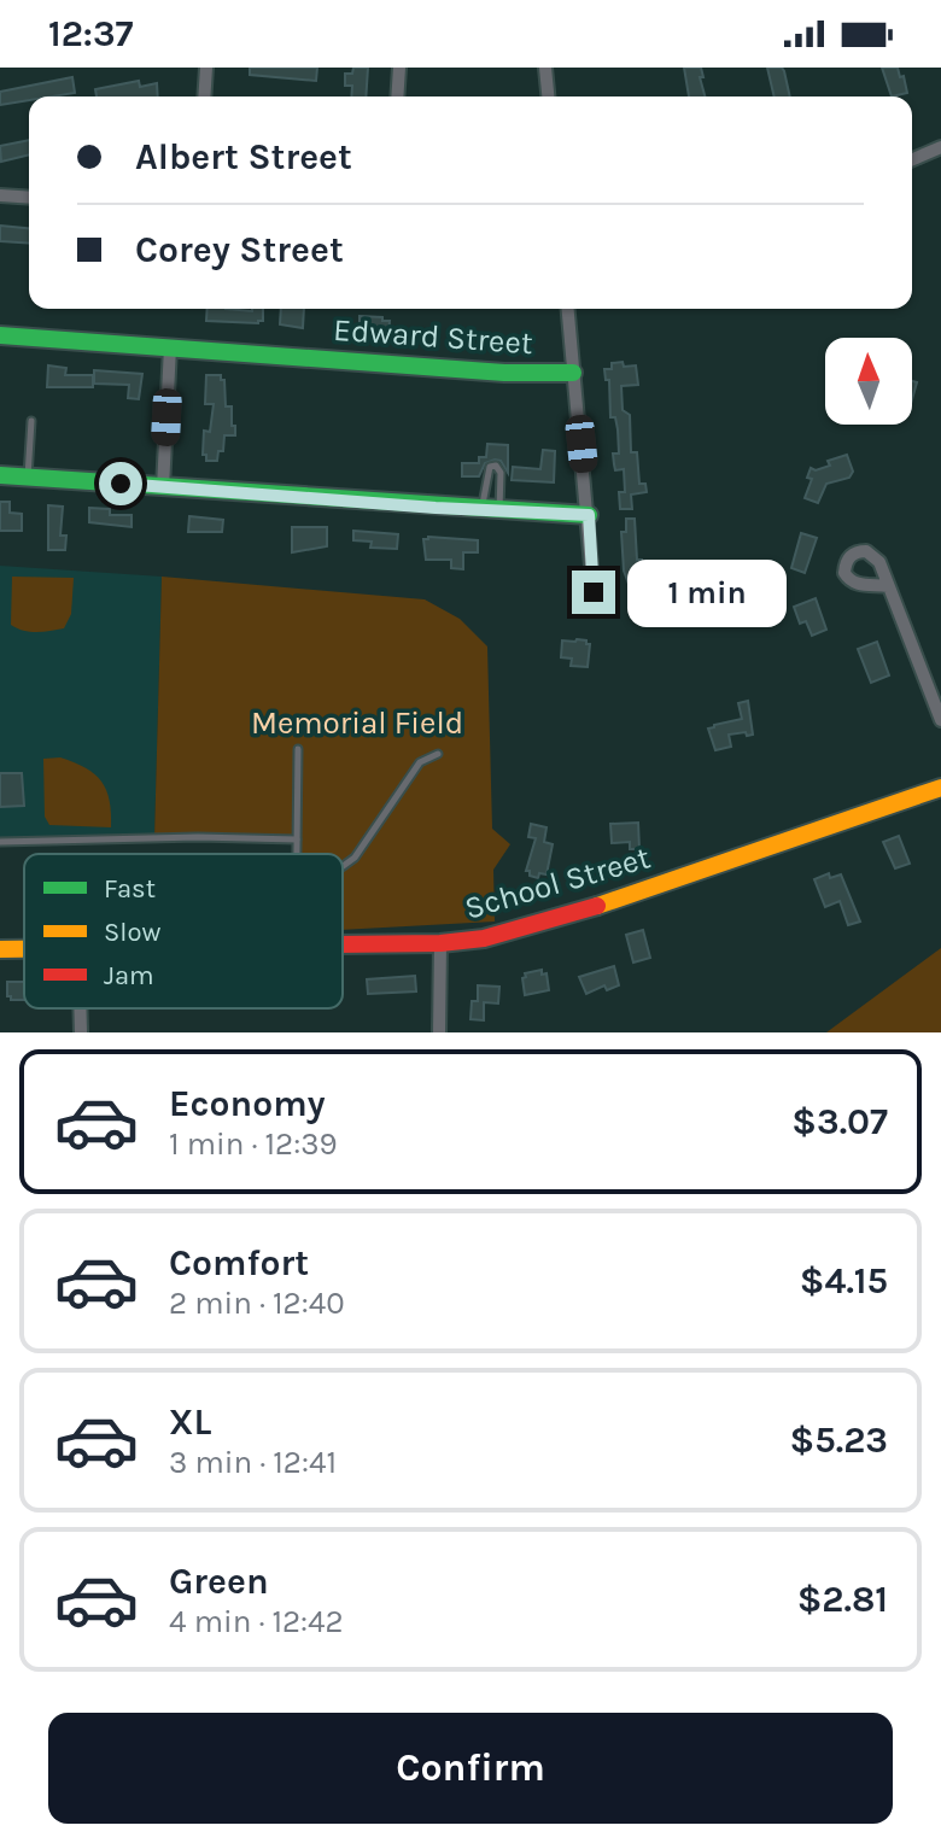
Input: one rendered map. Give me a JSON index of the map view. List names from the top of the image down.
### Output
{
  "streets": {
    "street": ["Edward Street", "School Street"]
  },
  "parks": ["Memorial Field"],
  "legend": ["Fast", "Slow", "Jam"],
  "north": "top",
  "page": {
    "status": "12:37",
    "banner": ["Albert Street", "Corey Street"],
    "bubble": "1 min",
    "list": [
      {
        "name": "Economy",
        "note": "1 min · 12:39",
        "value": "$3.07"
      },
      {
        "name": "Comfort",
        "note": "2 min · 12:40",
        "value": "$4.15"
      },
      {
        "name": "XL",
        "note": "3 min · 12:41",
        "value": "$5.23"
      },
      {
        "name": "Green",
        "note": "4 min · 12:42",
        "value": "$2.81"
      }
    ],
    "buttons": "Confirm"
  }
}
